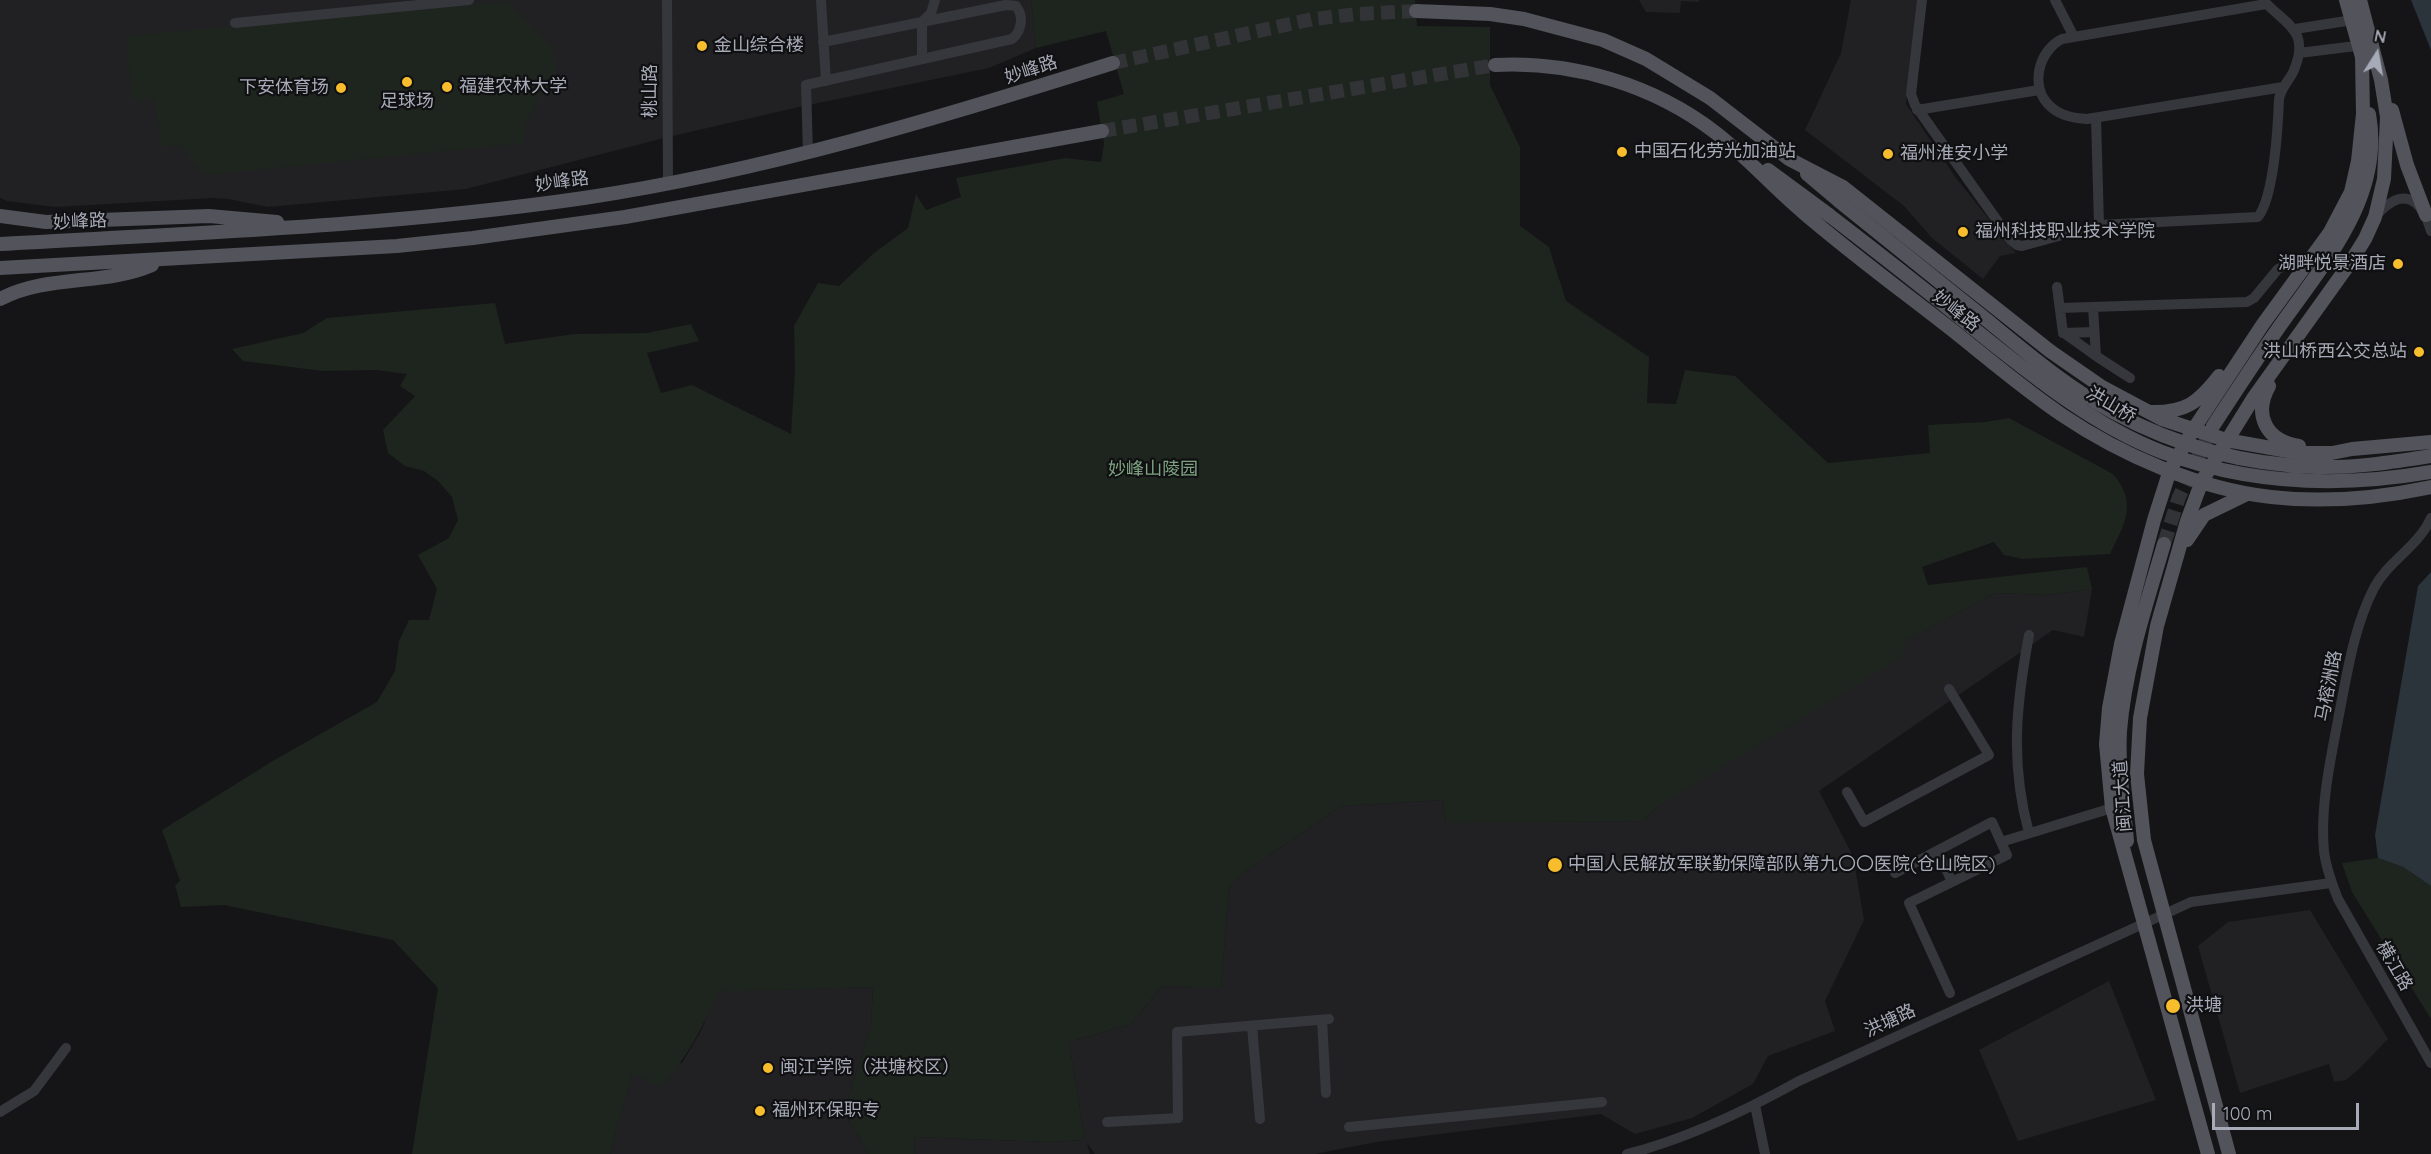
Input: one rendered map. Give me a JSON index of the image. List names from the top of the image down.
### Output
{
  "streets": {
    "main road": ["妙峰路", "洪山桥", "闽江大道"],
    "street": [
      "桃山路",
      "马榕洲路",
      "横江路",
      "洪塘路"
    ]
  },
  "crossings": [
    ["妙峰路", "桃山路"],
    ["妙峰路", "洪山桥"],
    ["妙峰路", "闽江大道"],
    ["马榕洲路", "横江路"],
    ["马榕洲路", "洪塘路"],
    ["闽江大道", "洪塘路"],
    ["横江路", "洪塘路"]
  ],
  "parks": ["妙峰山陵园"],
  "places": [
    "金山综合楼",
    "足球场",
    "福建农林大学",
    "下安体育场",
    "中国石化劳光加油站",
    "福州淮安小学",
    "福州科技职业技术学院",
    "湖畔悦景酒店",
    "洪山桥西公交总站",
    "中国人民解放军联勤保障部队第九〇〇医院(仓山院区)",
    "洪塘",
    "闽江学院（洪塘校区）",
    "福州环保职专"
  ],
  "scale_bar": "100 m",
  "north": "top"
}
